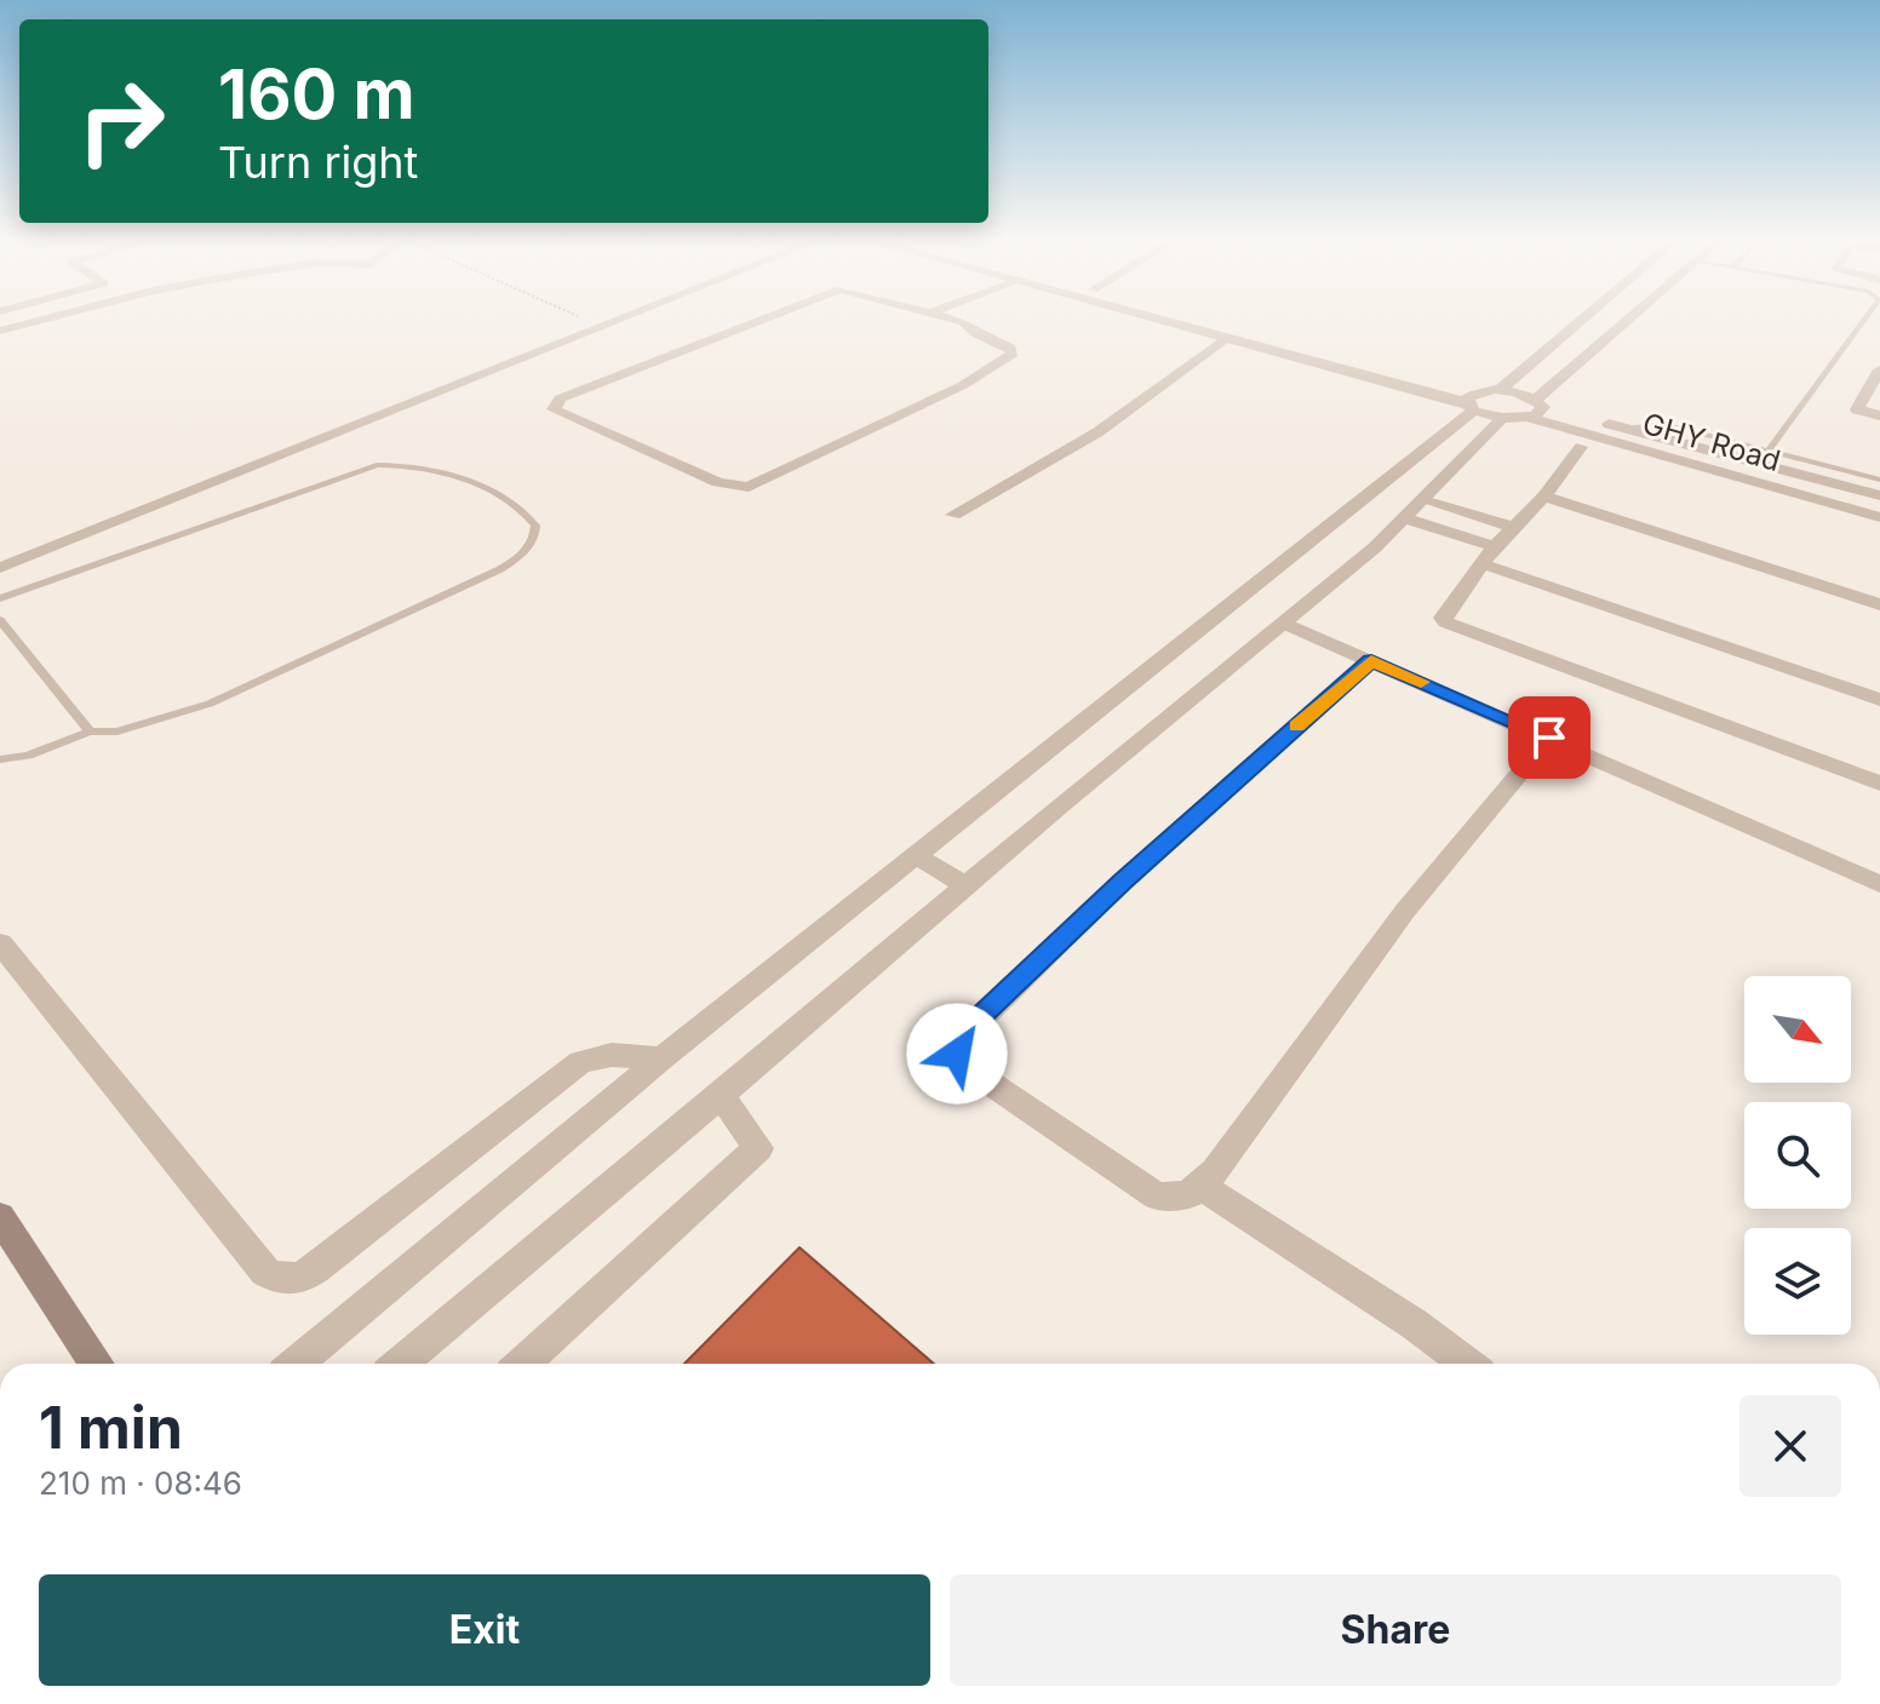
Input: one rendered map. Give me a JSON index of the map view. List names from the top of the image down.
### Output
{
  "streets": {
    "street": ["GHY Road"]
  },
  "north": "bottom right",
  "page": {
    "turn": ["160 m", "Turn right"],
    "heading": ["1 min", "210 m · 08:46"],
    "buttons": ["Exit", "Share"]
  }
}
